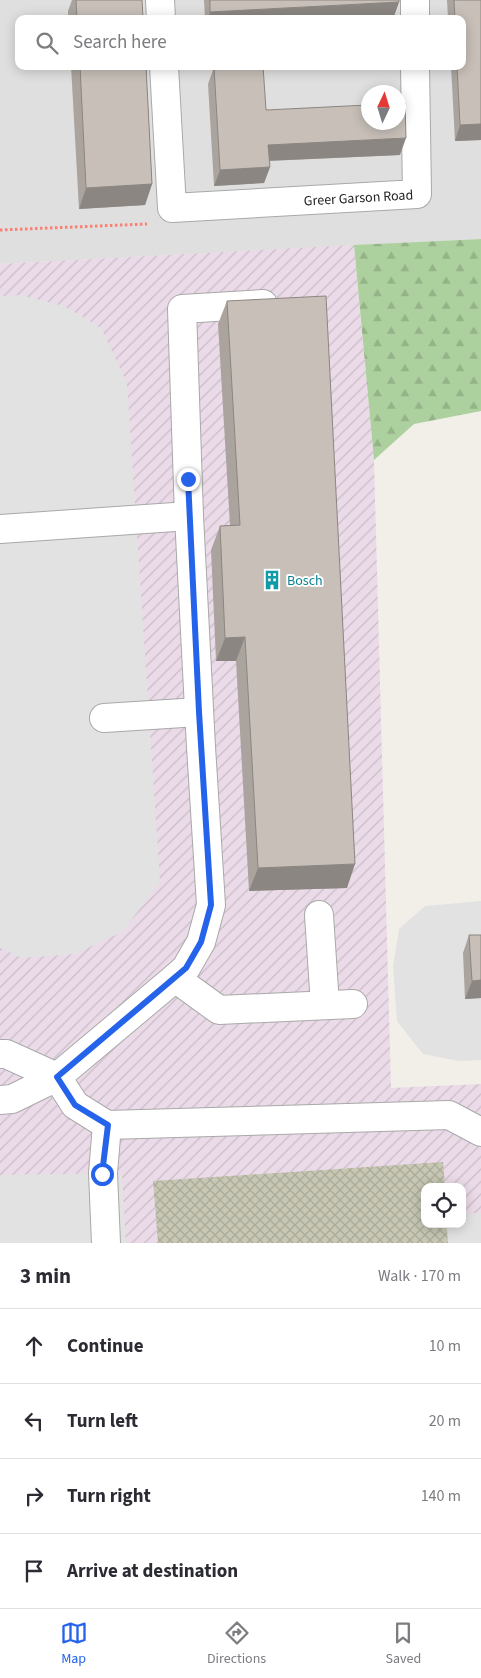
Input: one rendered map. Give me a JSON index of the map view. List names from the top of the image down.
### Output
{
  "streets": {
    "street": ["Greer Garson Road"]
  },
  "places": {
    "building": ["Bosch"]
  },
  "north": "top",
  "page": {
    "search": "Search here",
    "heading": ["3 min", "Walk · 170 m"],
    "list": [
      ["Continue", "10 m"],
      ["Turn left", "20 m"],
      ["Turn right", "140 m"],
      "Arrive at destination"
    ],
    "nav": ["Map", "Directions", "Saved"]
  }
}
